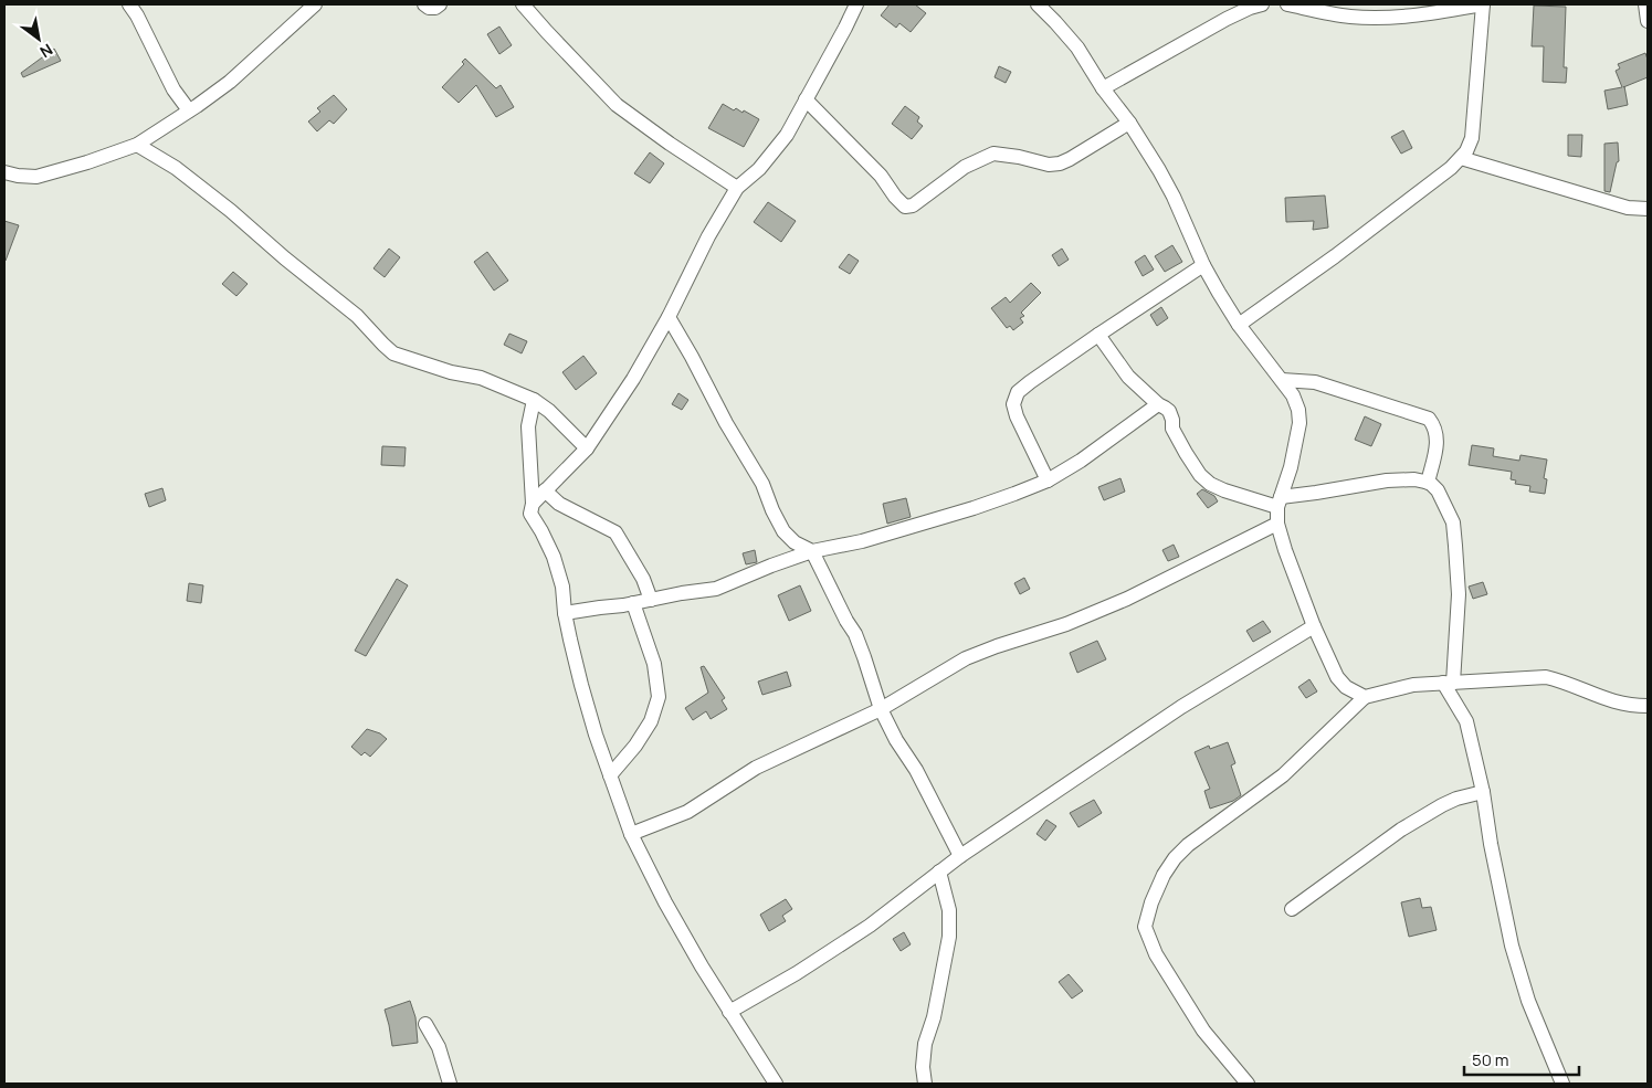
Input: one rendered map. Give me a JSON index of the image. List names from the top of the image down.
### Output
{
  "scale_bar": "50 m",
  "north": "bottom right"
}
